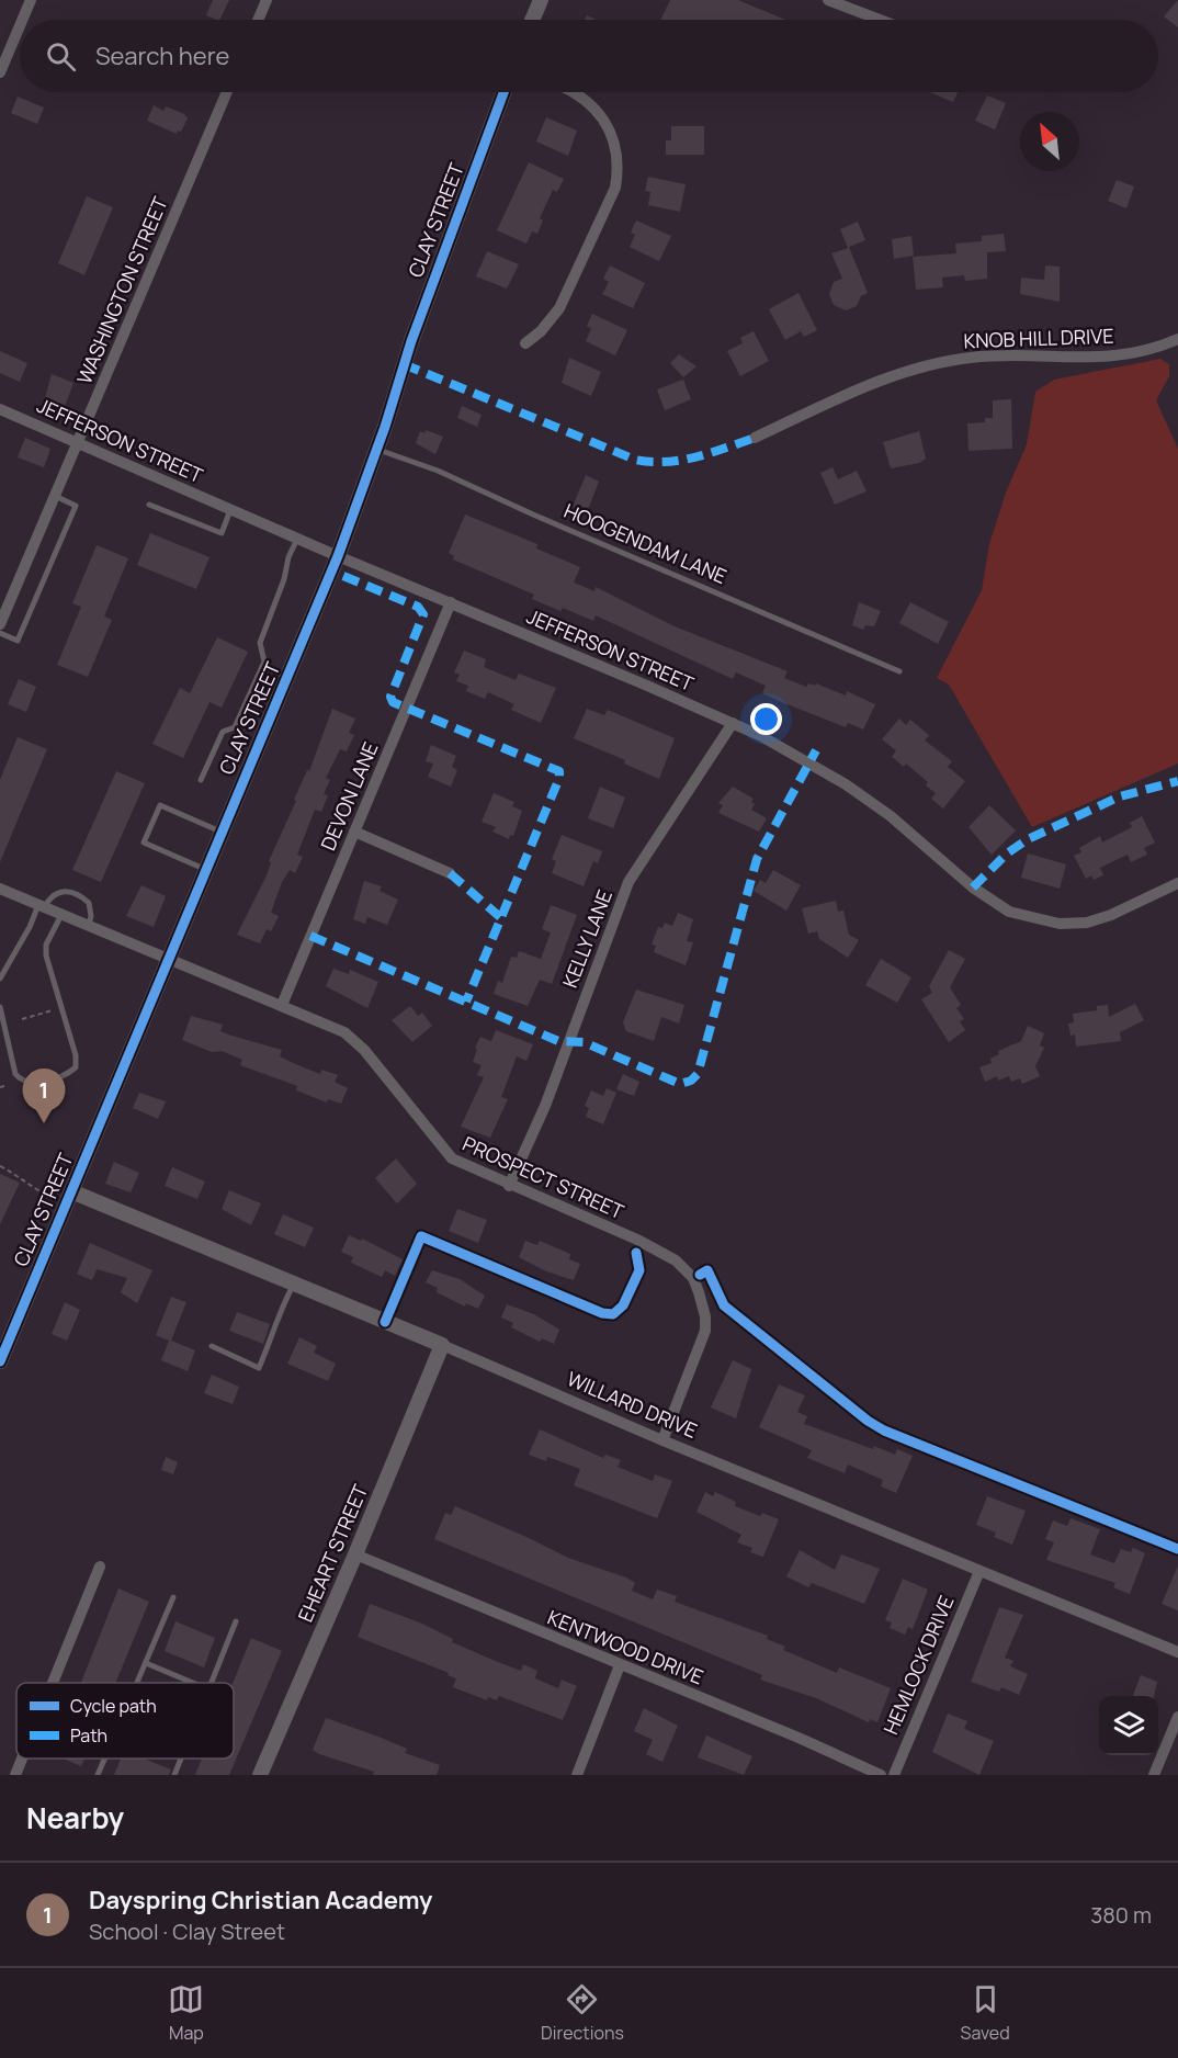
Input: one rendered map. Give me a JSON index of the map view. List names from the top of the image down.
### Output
{
  "streets": {
    "street": [
      "CLAY STREET",
      "WASHINGTON STREET",
      "KNOB HILL DRIVE",
      "JEFFERSON STREET",
      "DEVON LANE",
      "KELLY LANE",
      "PROSPECT STREET",
      "WILLARD DRIVE",
      "EHEART STREET",
      "KENTWOOD DRIVE",
      "HEMLOCK DRIVE"
    ],
    "lane": ["HOOGENDAM LANE"]
  },
  "crossings": [
    ["CLAY STREET", "JEFFERSON STREET"],
    ["CLAY STREET", "HOOGENDAM LANE"],
    ["CLAY STREET", "PROSPECT STREET"],
    ["CLAY STREET", "WILLARD DRIVE"],
    ["WASHINGTON STREET", "JEFFERSON STREET"],
    ["JEFFERSON STREET", "DEVON LANE"],
    ["JEFFERSON STREET", "KELLY LANE"],
    ["DEVON LANE", "PROSPECT STREET"],
    ["KELLY LANE", "PROSPECT STREET"],
    ["PROSPECT STREET", "WILLARD DRIVE"],
    ["WILLARD DRIVE", "EHEART STREET"],
    ["WILLARD DRIVE", "HEMLOCK DRIVE"],
    ["EHEART STREET", "KENTWOOD DRIVE"]
  ],
  "legend": ["Cycle path", "Path"],
  "north": "top left",
  "page": {
    "search": "Search here",
    "pins": "1",
    "heading": "Nearby",
    "list": [
      {
        "mark": "1",
        "name": "Dayspring Christian Academy",
        "note": "School · Clay Street",
        "value": "380 m"
      }
    ],
    "nav": ["Map", "Directions", "Saved"]
  }
}
